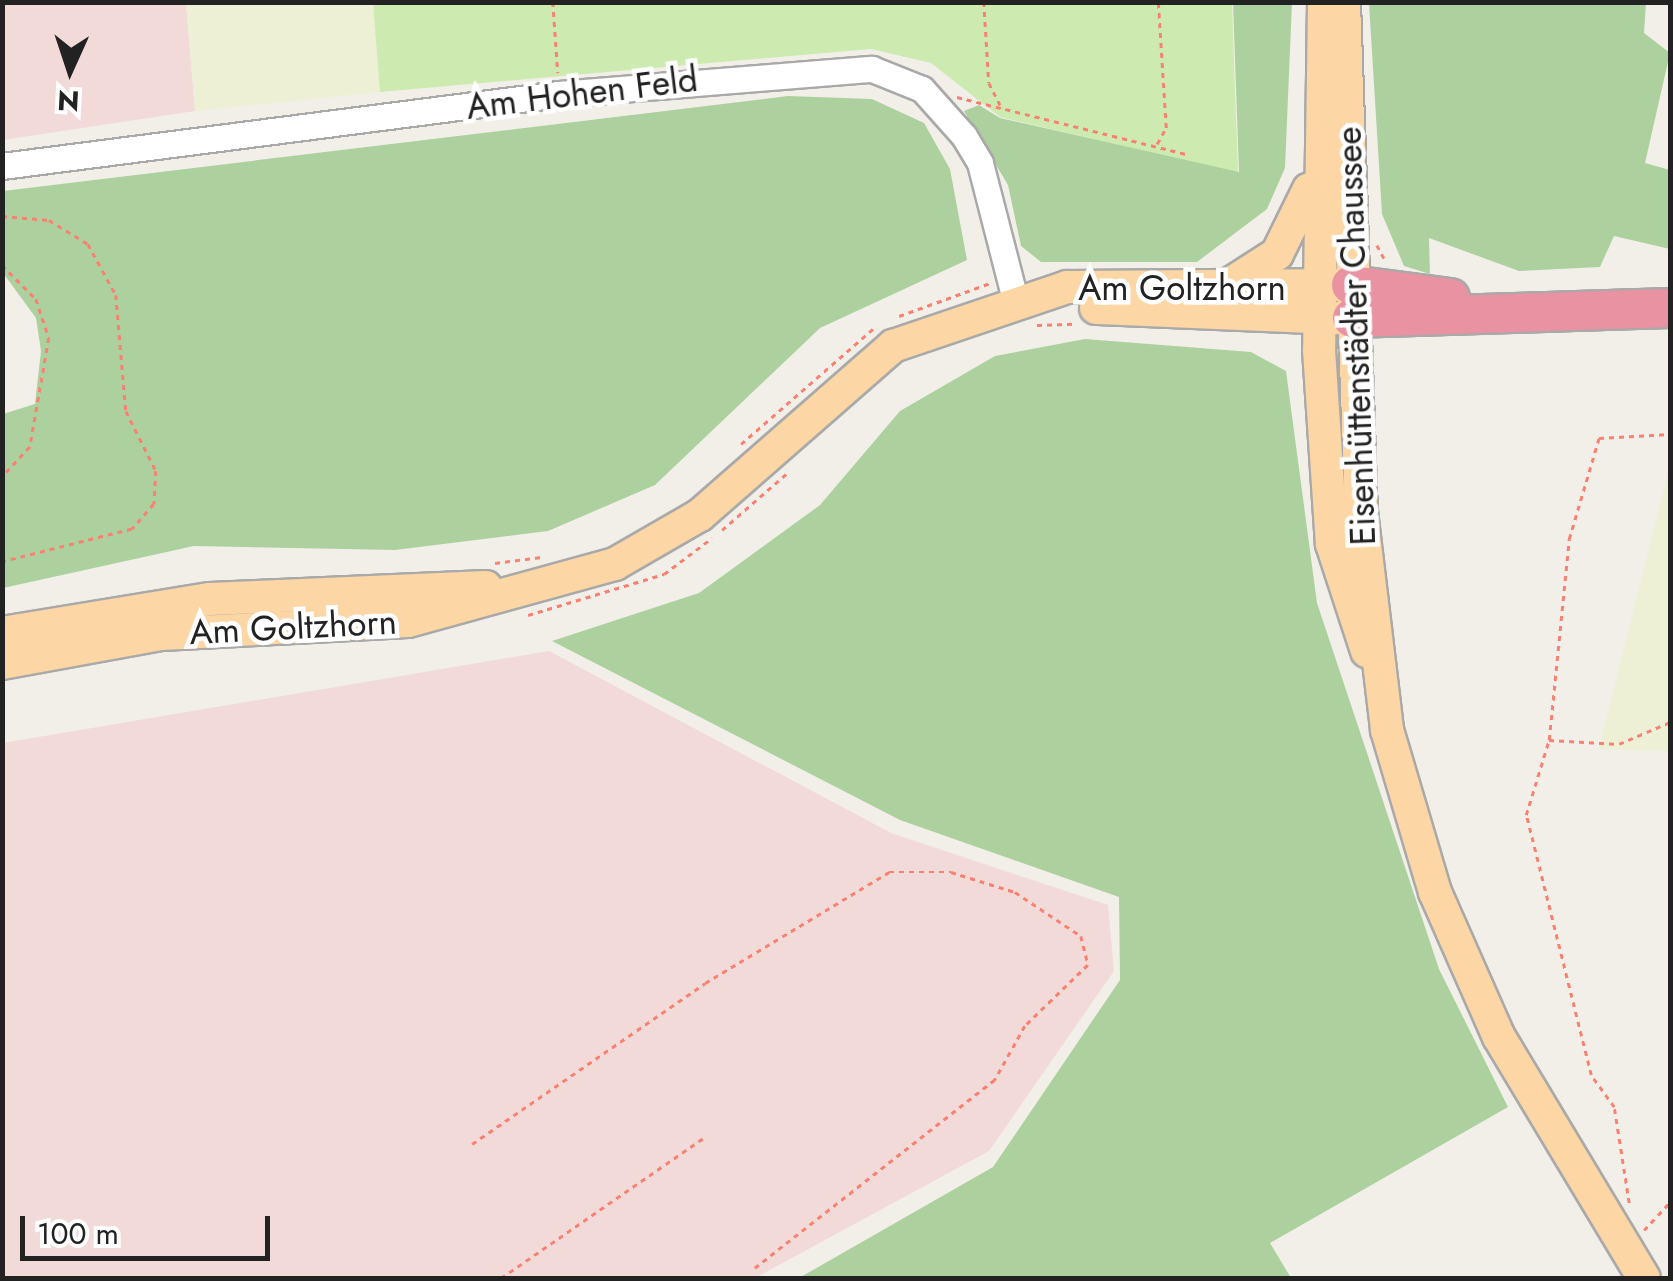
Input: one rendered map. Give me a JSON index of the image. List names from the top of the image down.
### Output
{
  "streets": {
    "main road": ["Am Goltzhorn", "Eisenhüttenstädter Chaussee"],
    "street": ["Am Hohen Feld"]
  },
  "crossings": [
    ["Am Goltzhorn", "Eisenhüttenstädter Chaussee"]
  ],
  "scale_bar": "100 m",
  "north": "bottom"
}
